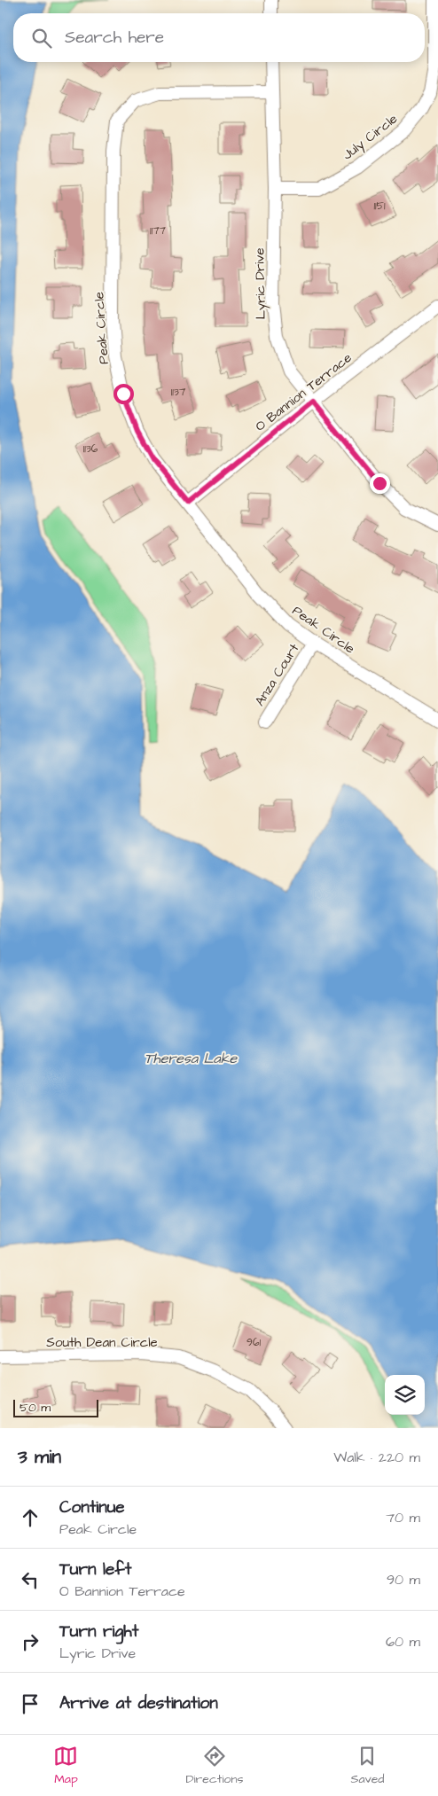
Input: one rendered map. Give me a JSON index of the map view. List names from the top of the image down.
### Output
{
  "streets": {
    "street": [
      "July Circle",
      "Lyric Drive",
      "Peak Circle",
      "O Bannion Terrace",
      "Anza Court",
      "South Dean Circle"
    ]
  },
  "crossings": [
    ["July Circle", "Lyric Drive"],
    ["Lyric Drive", "Peak Circle"],
    ["Lyric Drive", "O Bannion Terrace"],
    ["Peak Circle", "O Bannion Terrace"],
    ["Peak Circle", "Anza Court"]
  ],
  "water": ["Theresa Lake"],
  "house_numbers": [
    "1151",
    "1177",
    "1137",
    "1136",
    "961"
  ],
  "scale_bar": "50 m",
  "page": {
    "search": "Search here",
    "scale": "50 m",
    "heading": ["3 min", "Walk · 220 m"],
    "list": [
      ["Continue", "Peak Circle", "70 m"],
      ["Turn left", "O Bannion Terrace", "90 m"],
      ["Turn right", "Lyric Drive", "60 m"],
      "Arrive at destination"
    ],
    "nav": ["Map", "Directions", "Saved"]
  }
}
